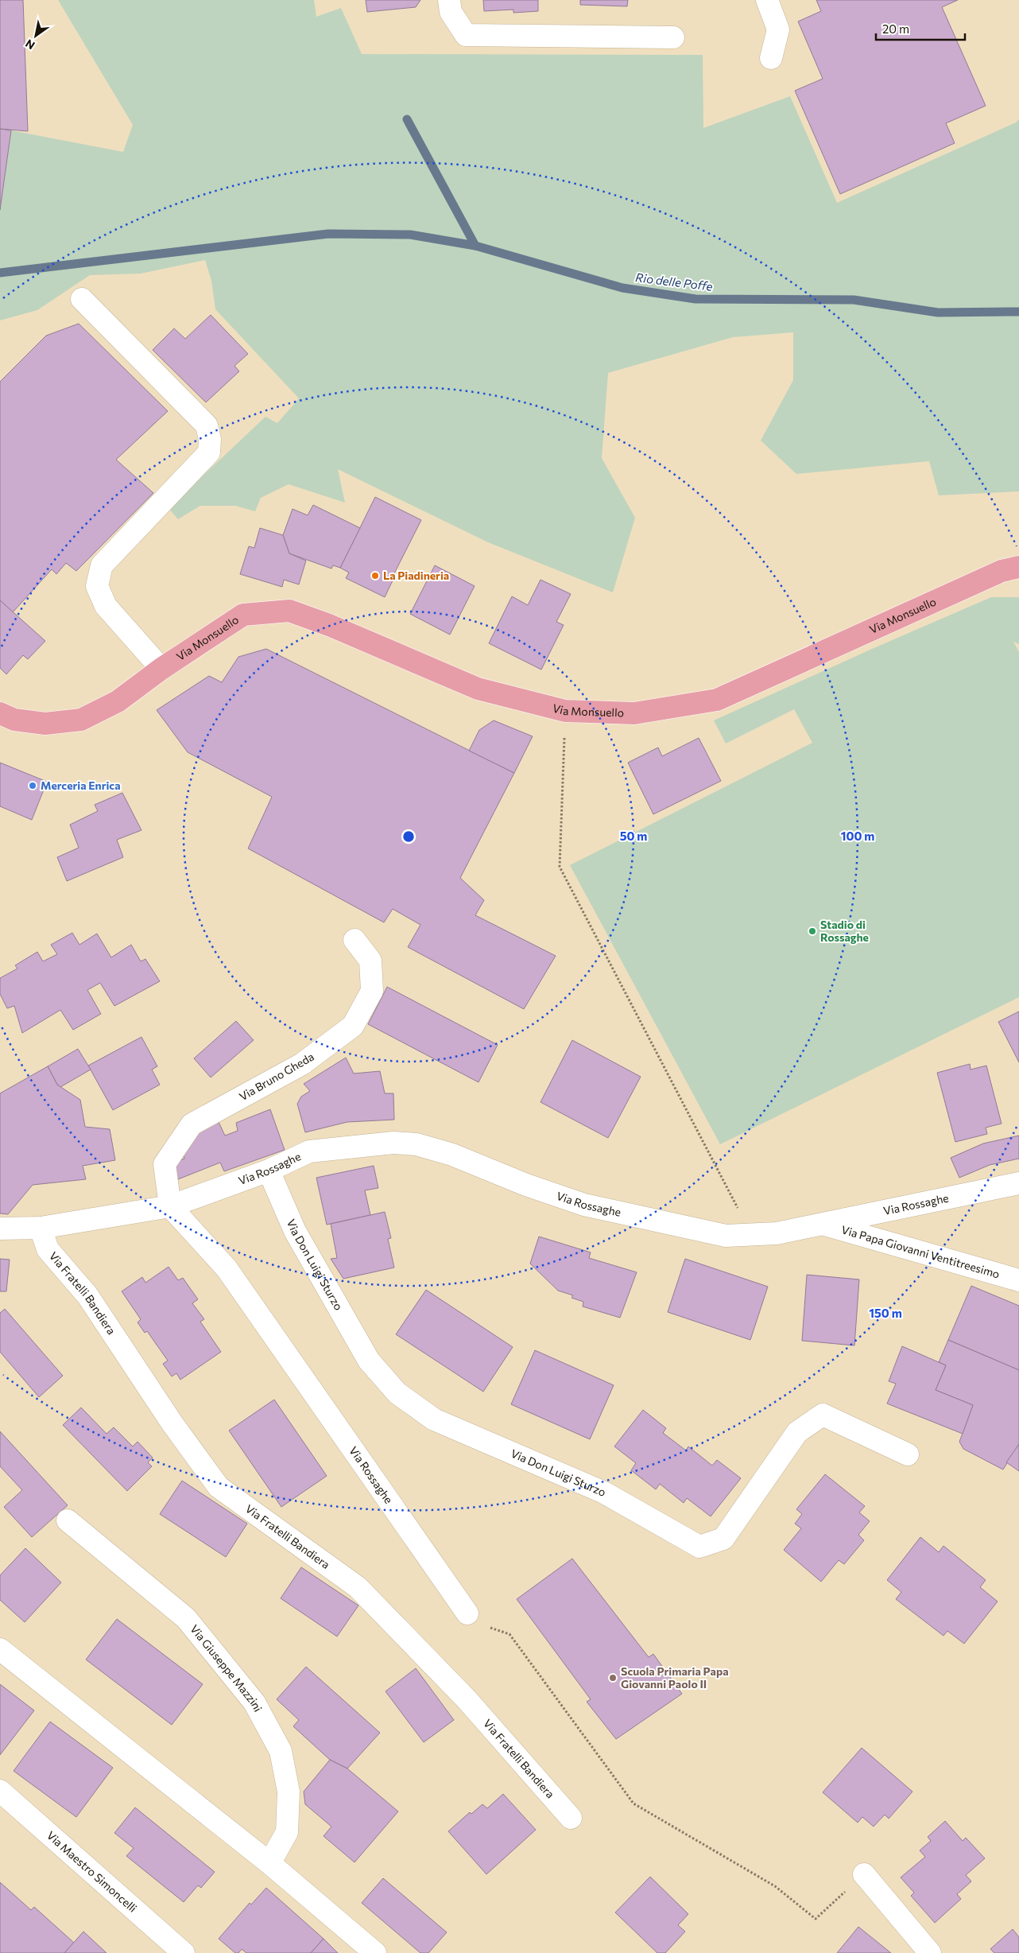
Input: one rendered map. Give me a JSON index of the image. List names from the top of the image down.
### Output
{
  "streets": {
    "main road": ["Via Monsuello"],
    "street": [
      "Via Bruno Gheda",
      "Via Rossaghe",
      "Via Papa Giovanni Ventitreesimo",
      "Via Don Luigi Sturzo",
      "Via Fratelli Bandiera",
      "Via Giuseppe Mazzini",
      "Via Maestro Simoncelli"
    ]
  },
  "crossings": [
    ["Via Bruno Gheda", "Via Rossaghe"],
    ["Via Rossaghe", "Via Papa Giovanni Ventitreesimo"],
    ["Via Rossaghe", "Via Don Luigi Sturzo"],
    ["Via Rossaghe", "Via Fratelli Bandiera"]
  ],
  "water": ["Rio delle Poffe"],
  "places": [
    "La Piadineria",
    "Merceria Enrica",
    "Stadio di Rossaghe",
    "Scuola Primaria Papa Giovanni Paolo II"
  ],
  "scale_bar": "20 m",
  "north": "bottom left",
  "rings": ["50 m", "100 m", "150 m"]
}
